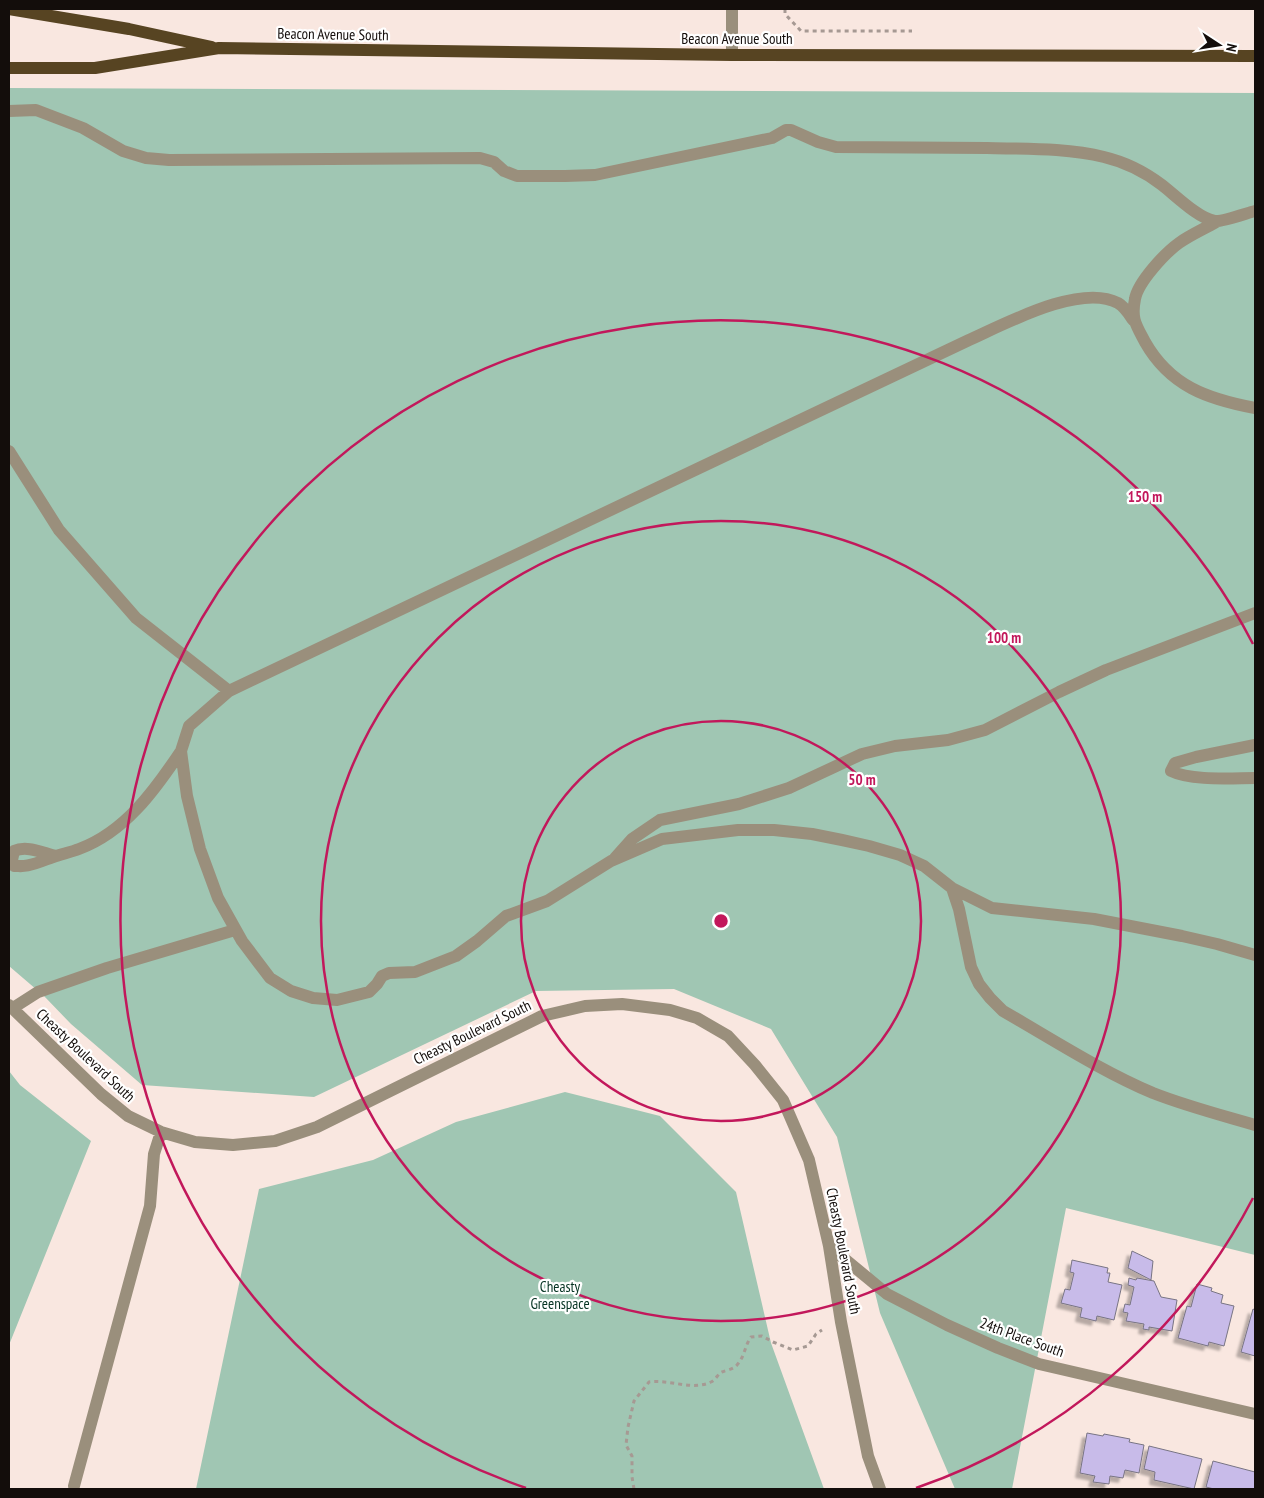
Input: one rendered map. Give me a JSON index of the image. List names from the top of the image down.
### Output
{
  "streets": {
    "main road": ["Beacon Avenue South"],
    "street": ["Cheasty Boulevard South", "24th Place South"]
  },
  "crossings": [
    ["Cheasty Boulevard South", "24th Place South"]
  ],
  "parks": ["Cheasty Greenspace"],
  "north": "right",
  "rings": ["150 m", "100 m", "50 m"]
}
